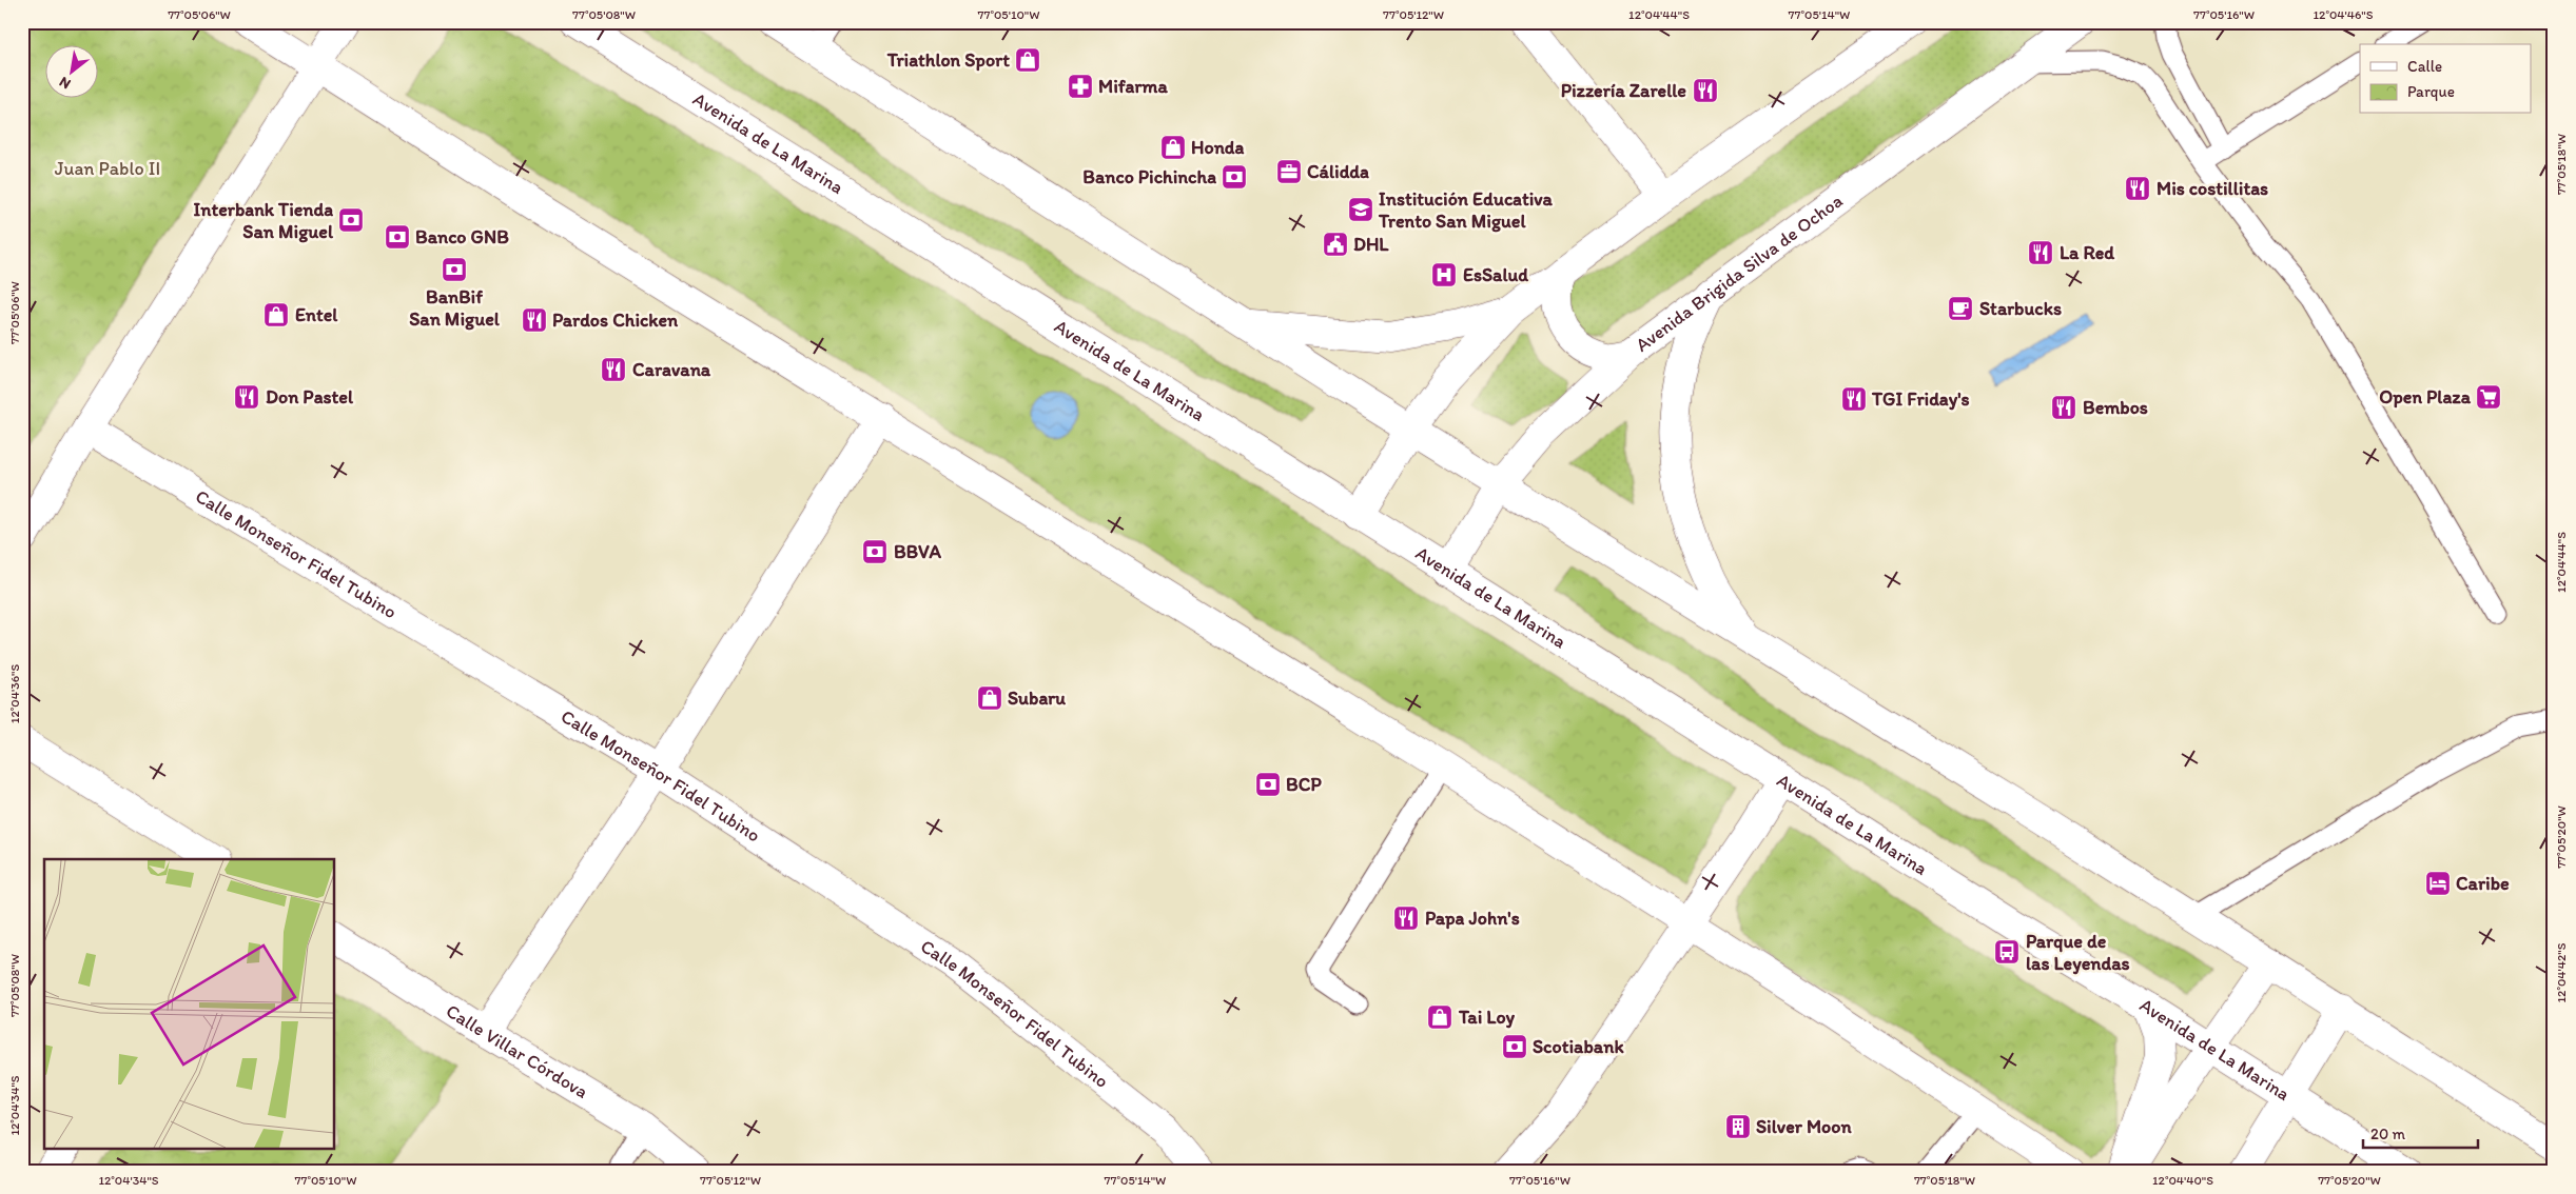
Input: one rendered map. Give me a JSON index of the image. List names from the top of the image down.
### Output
{
  "streets": {
    "street": [
      "Avenida de La Marina",
      "Avenida Brigida Silva de Ochoa",
      "Calle Monseñor Fidel Tubino",
      "Calle Villar Córdova"
    ]
  },
  "crossings": [
    ["Avenida de La Marina", "Avenida Brigida Silva de Ochoa"]
  ],
  "parks": ["Juan Pablo II"],
  "places": {
    "shop": [
      "Triathlon Sport",
      "Honda",
      "Entel",
      "Subaru",
      "Tai Loy"
    ],
    "pharmacy": ["Mifarma"],
    "restaurant": [
      "Pizzería Zarelle",
      "Mis costillitas",
      "La Red",
      "Pardos Chicken",
      "Caravana",
      "Don Pastel",
      "TGI Friday's",
      "Bembos",
      "Papa John's"
    ],
    "office": ["Cálidda"],
    "bank": [
      "Banco Pichincha",
      "Interbank Tienda San Miguel",
      "Banco GNB",
      "BanBif San Miguel",
      "BBVA",
      "BCP",
      "Scotiabank"
    ],
    "school or university": ["Institución Educativa Trento San Miguel"],
    "public building": ["DHL"],
    "hospital": ["EsSalud"],
    "cafe": ["Starbucks"],
    "supermarket": ["Open Plaza"],
    "hotel": ["Caribe"],
    "bus stop": ["Parque de las Leyendas"],
    "building": ["Silver Moon"]
  },
  "legend": ["Calle", "Parque"],
  "scale_bar": "20 m",
  "north": "bottom left",
  "coordinates": [
    "77°05'06\"W",
    "77°05'08\"W",
    "77°05'10\"W",
    "77°05'12\"W",
    "12°04'44\"S",
    "77°05'14\"W",
    "77°05'16\"W",
    "12°04'46\"S",
    "77°05'18\"W",
    "12°04'36\"S",
    "77°05'20\"W",
    "12°04'42\"S",
    "12°04'34\"S",
    "12°04'40\"S"
  ]
}
